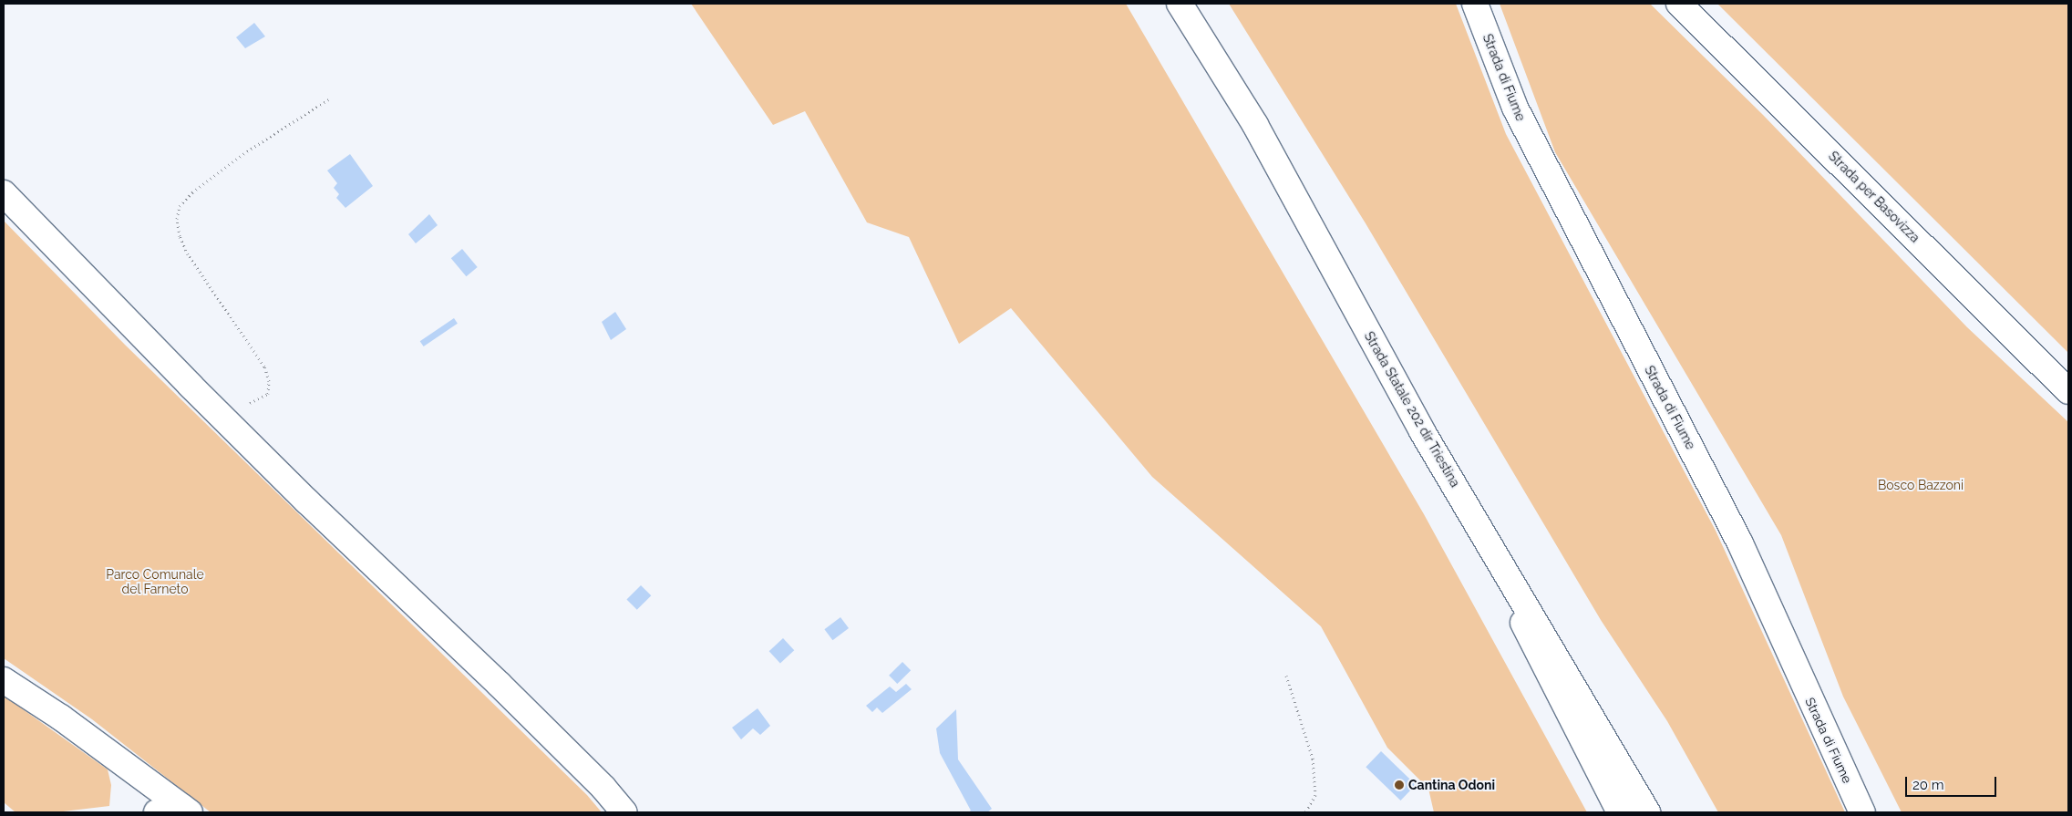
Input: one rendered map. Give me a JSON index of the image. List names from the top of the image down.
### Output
{
  "streets": {
    "main road": ["Strada di Fiume", "Strada per Basovizza", "Strada Statale 202 dir Triestina"]
  },
  "parks": ["Bosco Bazzoni", "Parco Comunale del Farneto"],
  "places": ["Cantina Odoni"],
  "scale_bar": "20 m"
}
